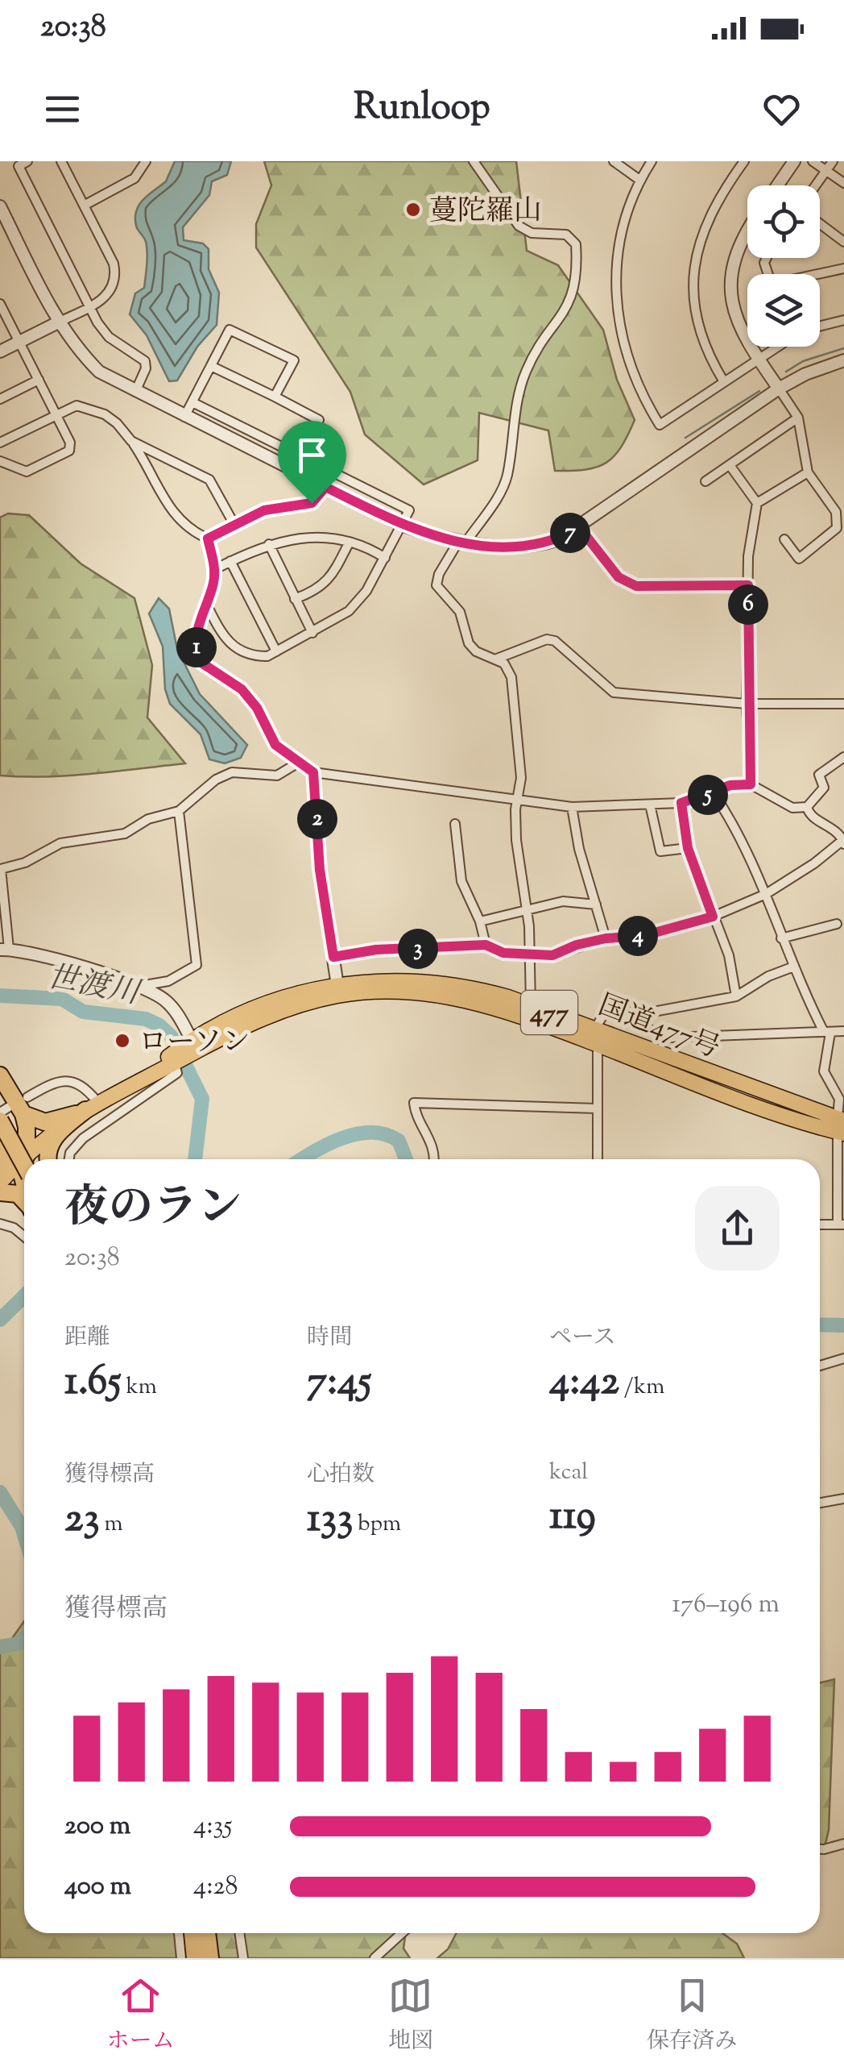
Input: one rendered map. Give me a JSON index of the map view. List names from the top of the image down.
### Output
{
  "streets": {
    "highway": ["477", "国道477号"]
  },
  "water": ["世渡川"],
  "places": ["蔓陀羅山", "ローソン"],
  "page": {
    "status": "20:38",
    "header": "Runloop",
    "pins": [
      "7",
      "6",
      "1",
      "5",
      "2",
      "4",
      "3"
    ],
    "heading": ["夜のラン", "20:38"],
    "stats": [
      ["距離", "1.65 km"],
      ["時間", "7:45"],
      ["ペース", "4:42 /km"],
      ["獲得標高", "23 m"],
      ["心拍数", "133 bpm"],
      ["kcal", "119"]
    ],
    "chart": ["獲得標高", "176–196 m"],
    "list": [
      {
        "name": "200 m",
        "note": "4:35"
      },
      {
        "name": "400 m",
        "note": "4:28"
      }
    ],
    "tabs": ["ホーム", "地図", "保存済み"]
  }
}
